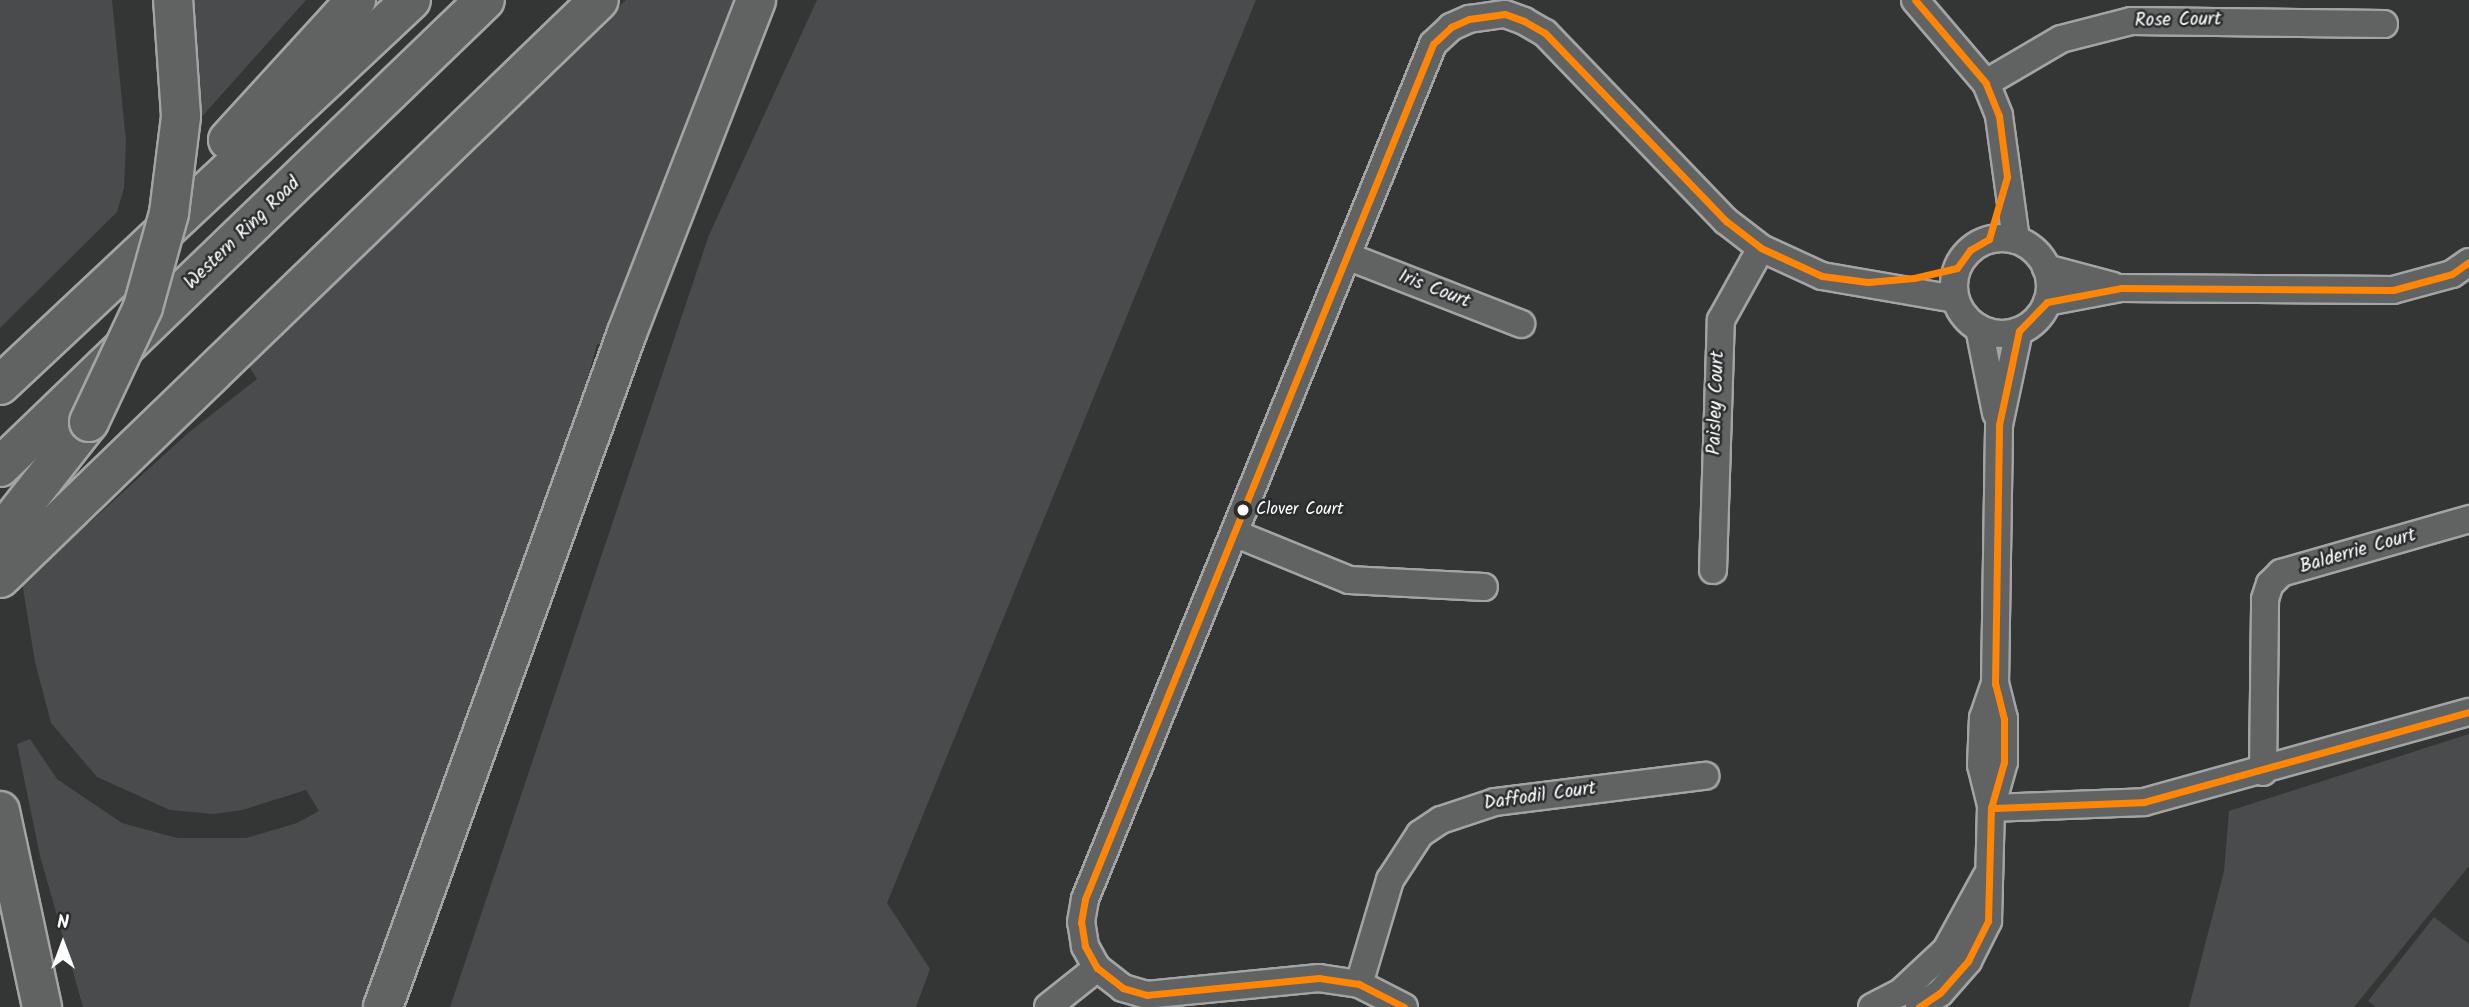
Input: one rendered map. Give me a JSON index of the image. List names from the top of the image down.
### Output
{
  "streets": {
    "highway": ["Western Ring Road"],
    "street": [
      "Rose Court",
      "Iris Court",
      "Paisley Court",
      "Balderrie Court",
      "Daffodil Court"
    ]
  },
  "places": ["Clover Court"],
  "north": "top"
}
